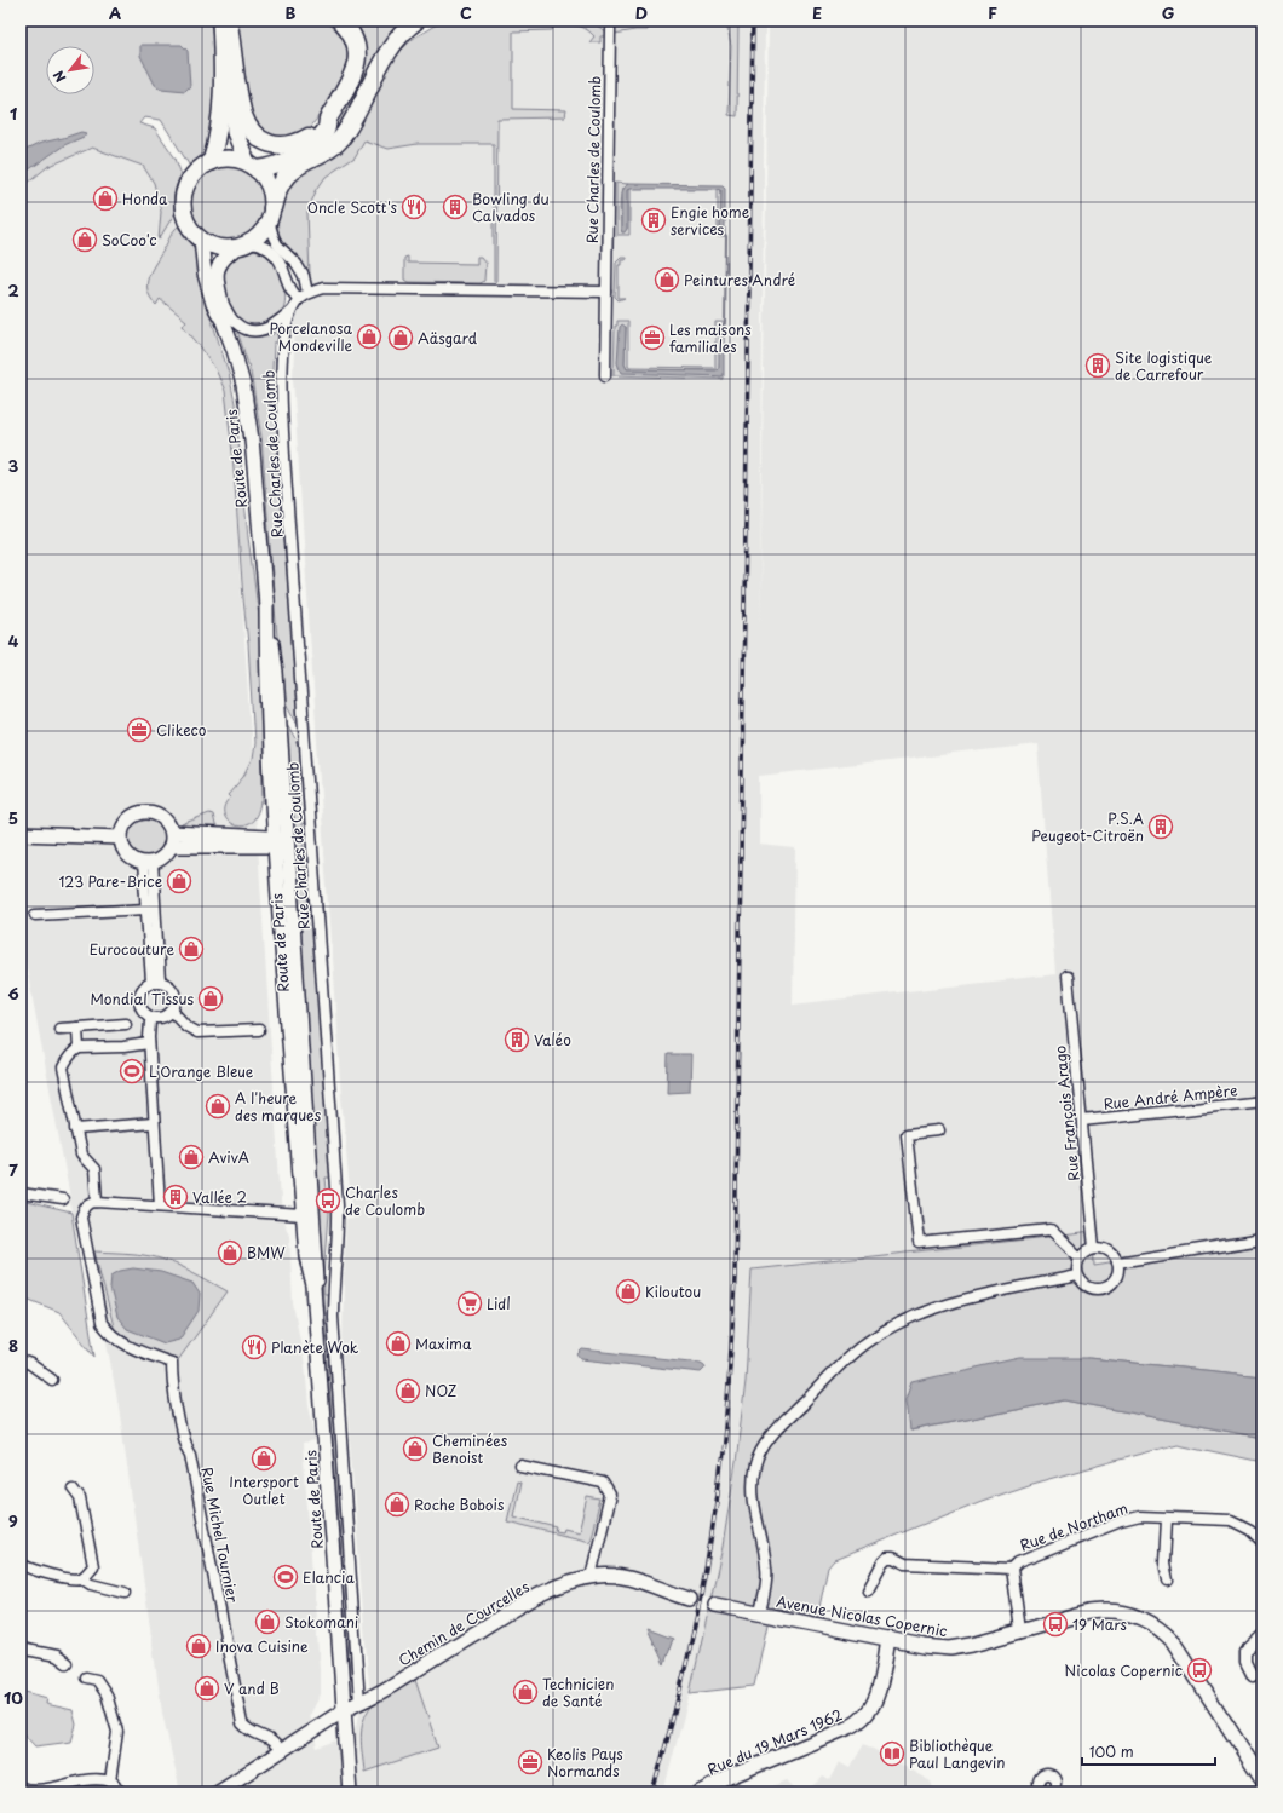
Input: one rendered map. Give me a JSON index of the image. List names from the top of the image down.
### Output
{
  "streets": {
    "main road": [
      "Route de Paris",
      "Avenue Nicolas Copernic",
      "Chemin de Courcelles",
      "Rue du 19 Mars 1962"
    ],
    "street": [
      "Rue Charles de Coulomb",
      "Rue André Ampère",
      "Rue François Arago",
      "Rue de Northam",
      "Rue Michel Tournier"
    ]
  },
  "crossings": [
    ["Rue Charles de Coulomb", "Route de Paris"],
    ["Rue Charles de Coulomb", "Chemin de Courcelles"],
    ["Route de Paris", "Chemin de Courcelles"],
    ["Rue André Ampère", "Rue François Arago"],
    ["Rue de Northam", "Avenue Nicolas Copernic"],
    ["Rue Michel Tournier", "Chemin de Courcelles"],
    ["Avenue Nicolas Copernic", "Rue du 19 Mars 1962"]
  ],
  "places": {
    "shop": [
      "Honda",
      "SoCoo'c",
      "Peintures André",
      "Porcelanosa Mondeville",
      "Aäsgard",
      "123 Pare-Brice",
      "Eurocouture",
      "Mondial Tissus",
      "A l'heure des marques",
      "AvivA",
      "BMW",
      "Kiloutou",
      "Maxima",
      "NOZ",
      "Cheminées Benoist",
      "Intersport Outlet",
      "Roche Bobois",
      "Stokomani",
      "Inova Cuisine",
      "V and B",
      "Technicien de Santé"
    ],
    "restaurant": ["Oncle Scott's", "Planète Wok"],
    "building": [
      "Bowling du Calvados",
      "Engie home services",
      "Site logistique de Carrefour",
      "P.S.A Peugeot-Citroën",
      "Valéo",
      "Vallée 2"
    ],
    "office": ["Les maisons familiales", "Clikeco", "Keolis Pays Normands"],
    "sports": ["L'Orange Bleue", "Elancia"],
    "bus stop": ["Charles de Coulomb", "19 Mars", "Nicolas Copernic"],
    "supermarket": ["Lidl"],
    "library": ["Bibliothèque Paul Langevin"]
  },
  "scale_bar": "100 m",
  "north": "bottom left",
  "grid": {
    "columns": [
      "A",
      "B",
      "C",
      "D",
      "E",
      "F",
      "G"
    ],
    "rows": [
      "1",
      "2",
      "3",
      "4",
      "5",
      "6",
      "7",
      "8",
      "9",
      "10"
    ]
  }
}
